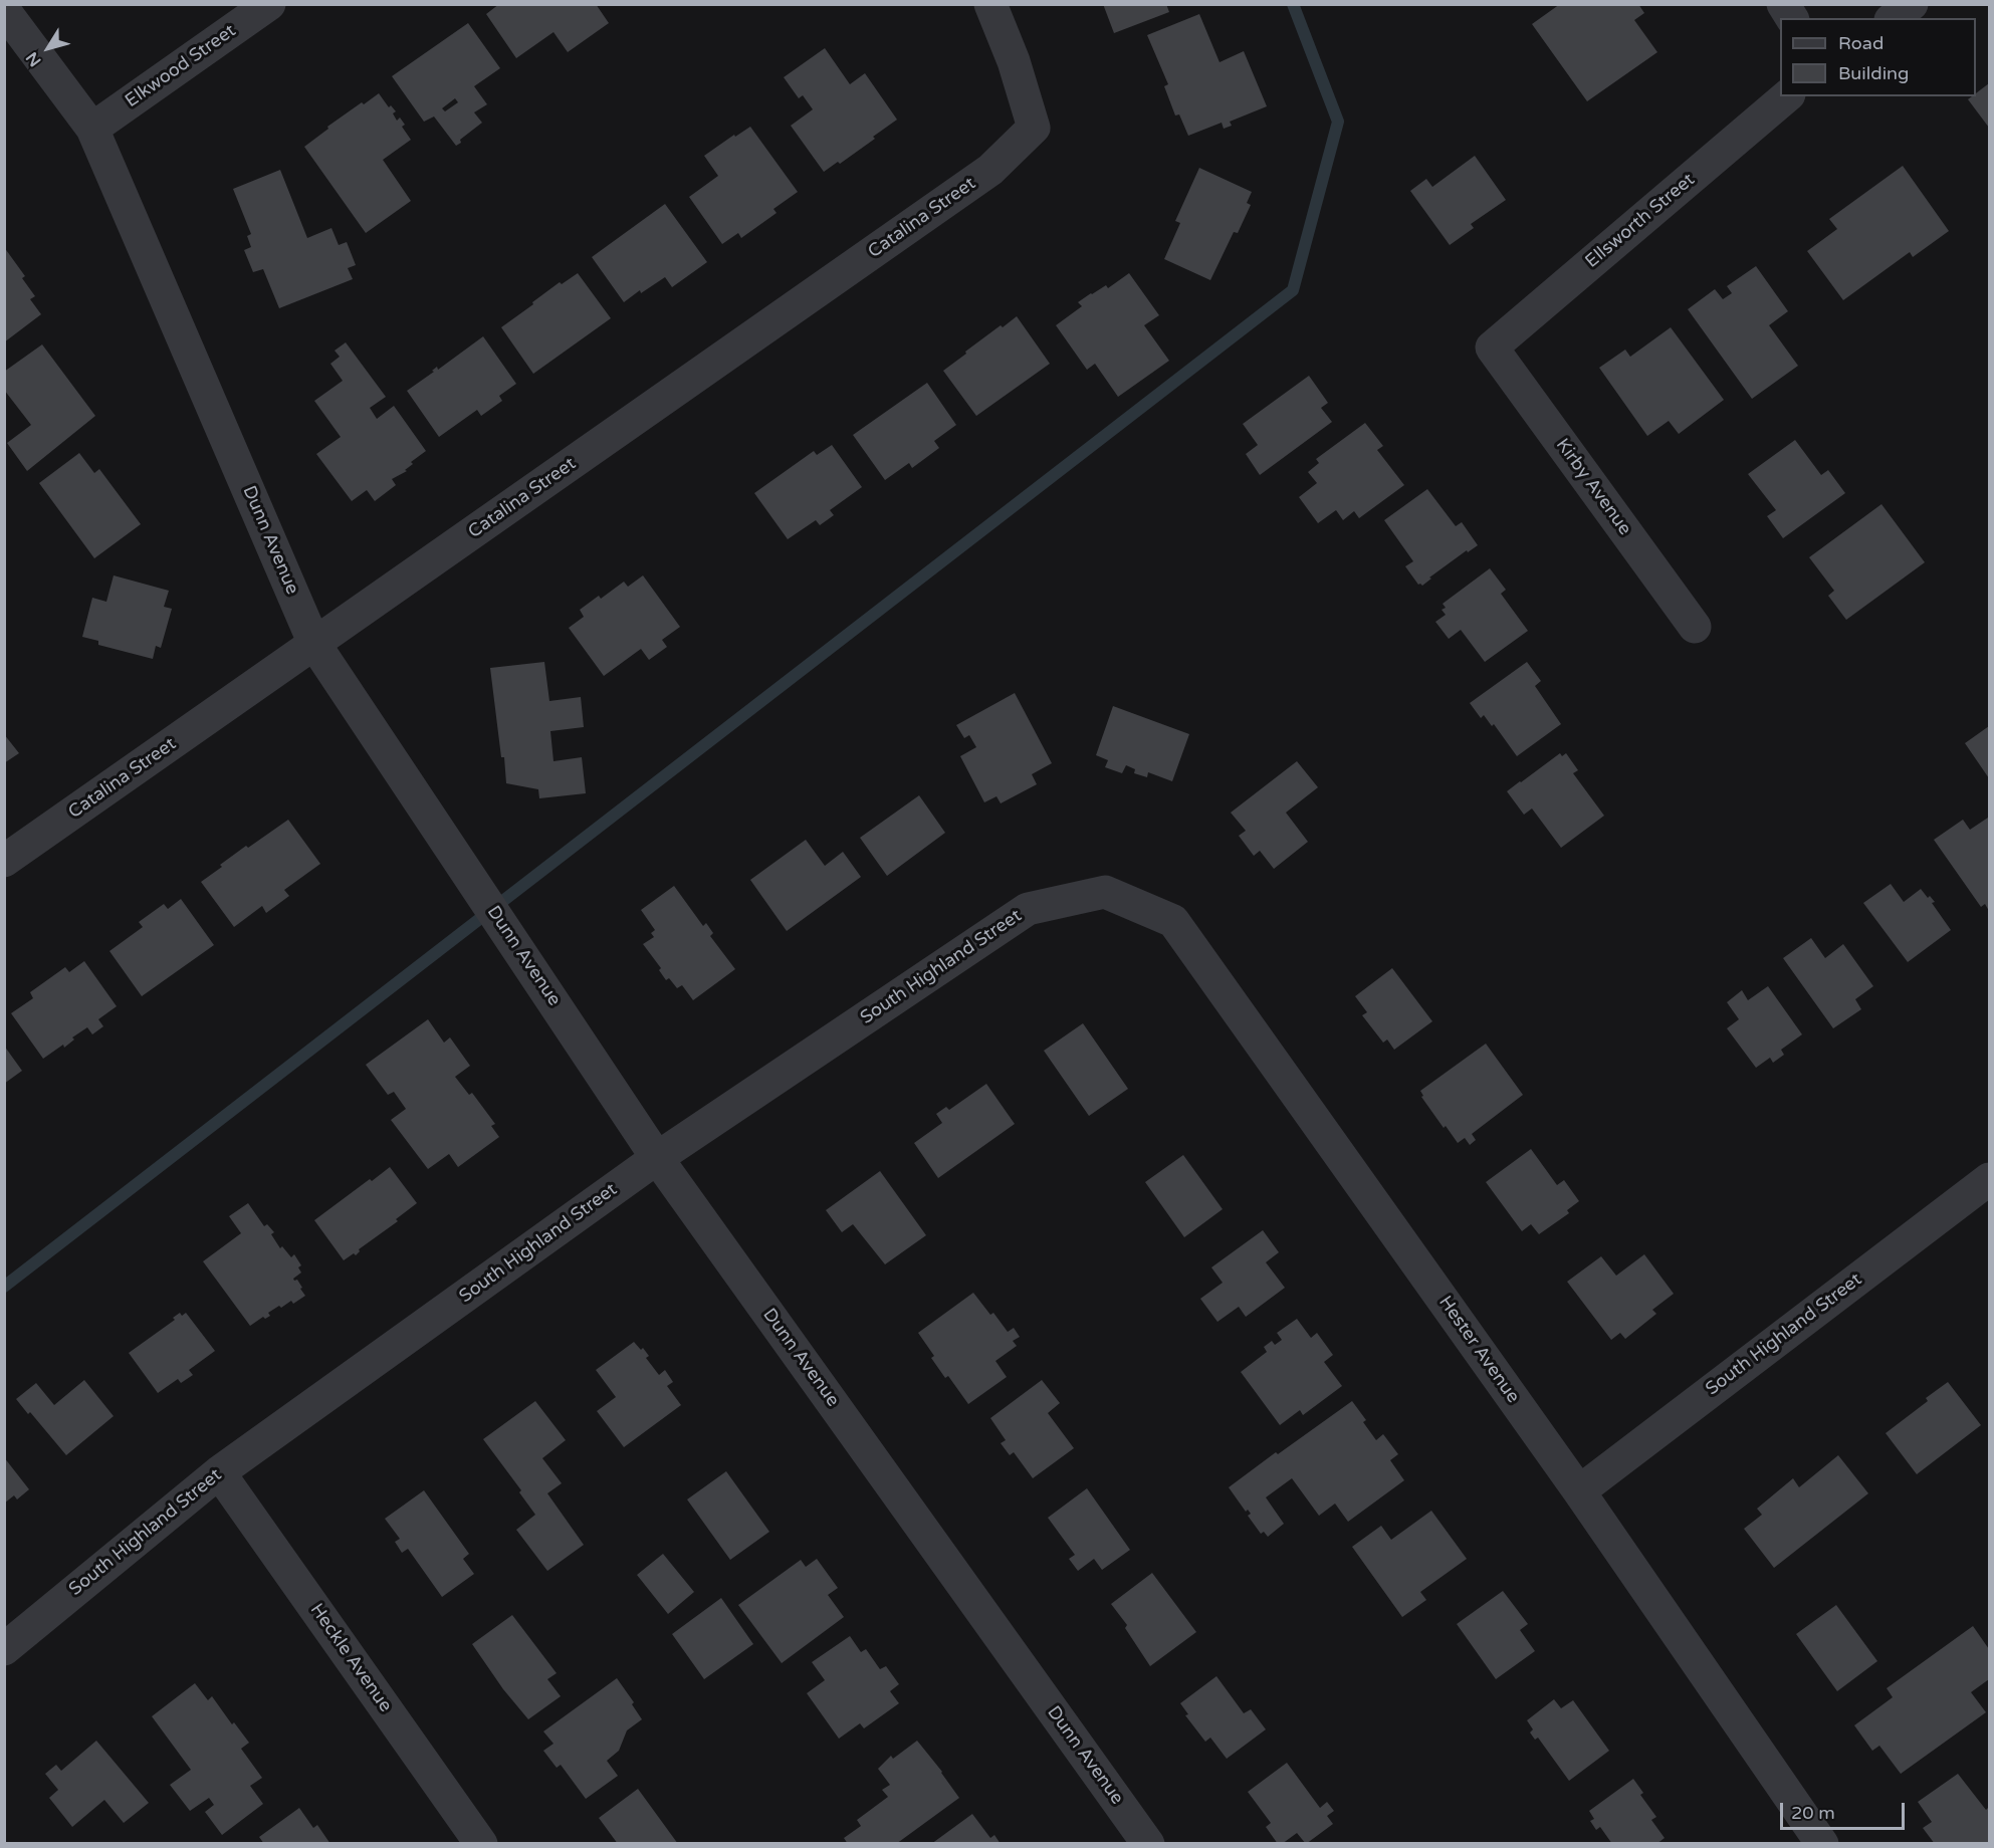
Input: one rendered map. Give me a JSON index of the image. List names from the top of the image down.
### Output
{
  "streets": {
    "street": [
      "Elkwood Street",
      "Catalina Street",
      "Ellsworth Street",
      "Kirby Avenue",
      "Dunn Avenue",
      "South Highland Street",
      "Hester Avenue",
      "Heckle Avenue"
    ]
  },
  "crossings": [
    ["Elkwood Street", "Dunn Avenue"],
    ["Catalina Street", "Dunn Avenue"],
    ["Ellsworth Street", "Kirby Avenue"],
    ["Dunn Avenue", "South Highland Street"],
    ["South Highland Street", "Hester Avenue"],
    ["South Highland Street", "Heckle Avenue"]
  ],
  "legend": ["Road", "Building"],
  "scale_bar": "20 m",
  "north": "bottom left"
}
